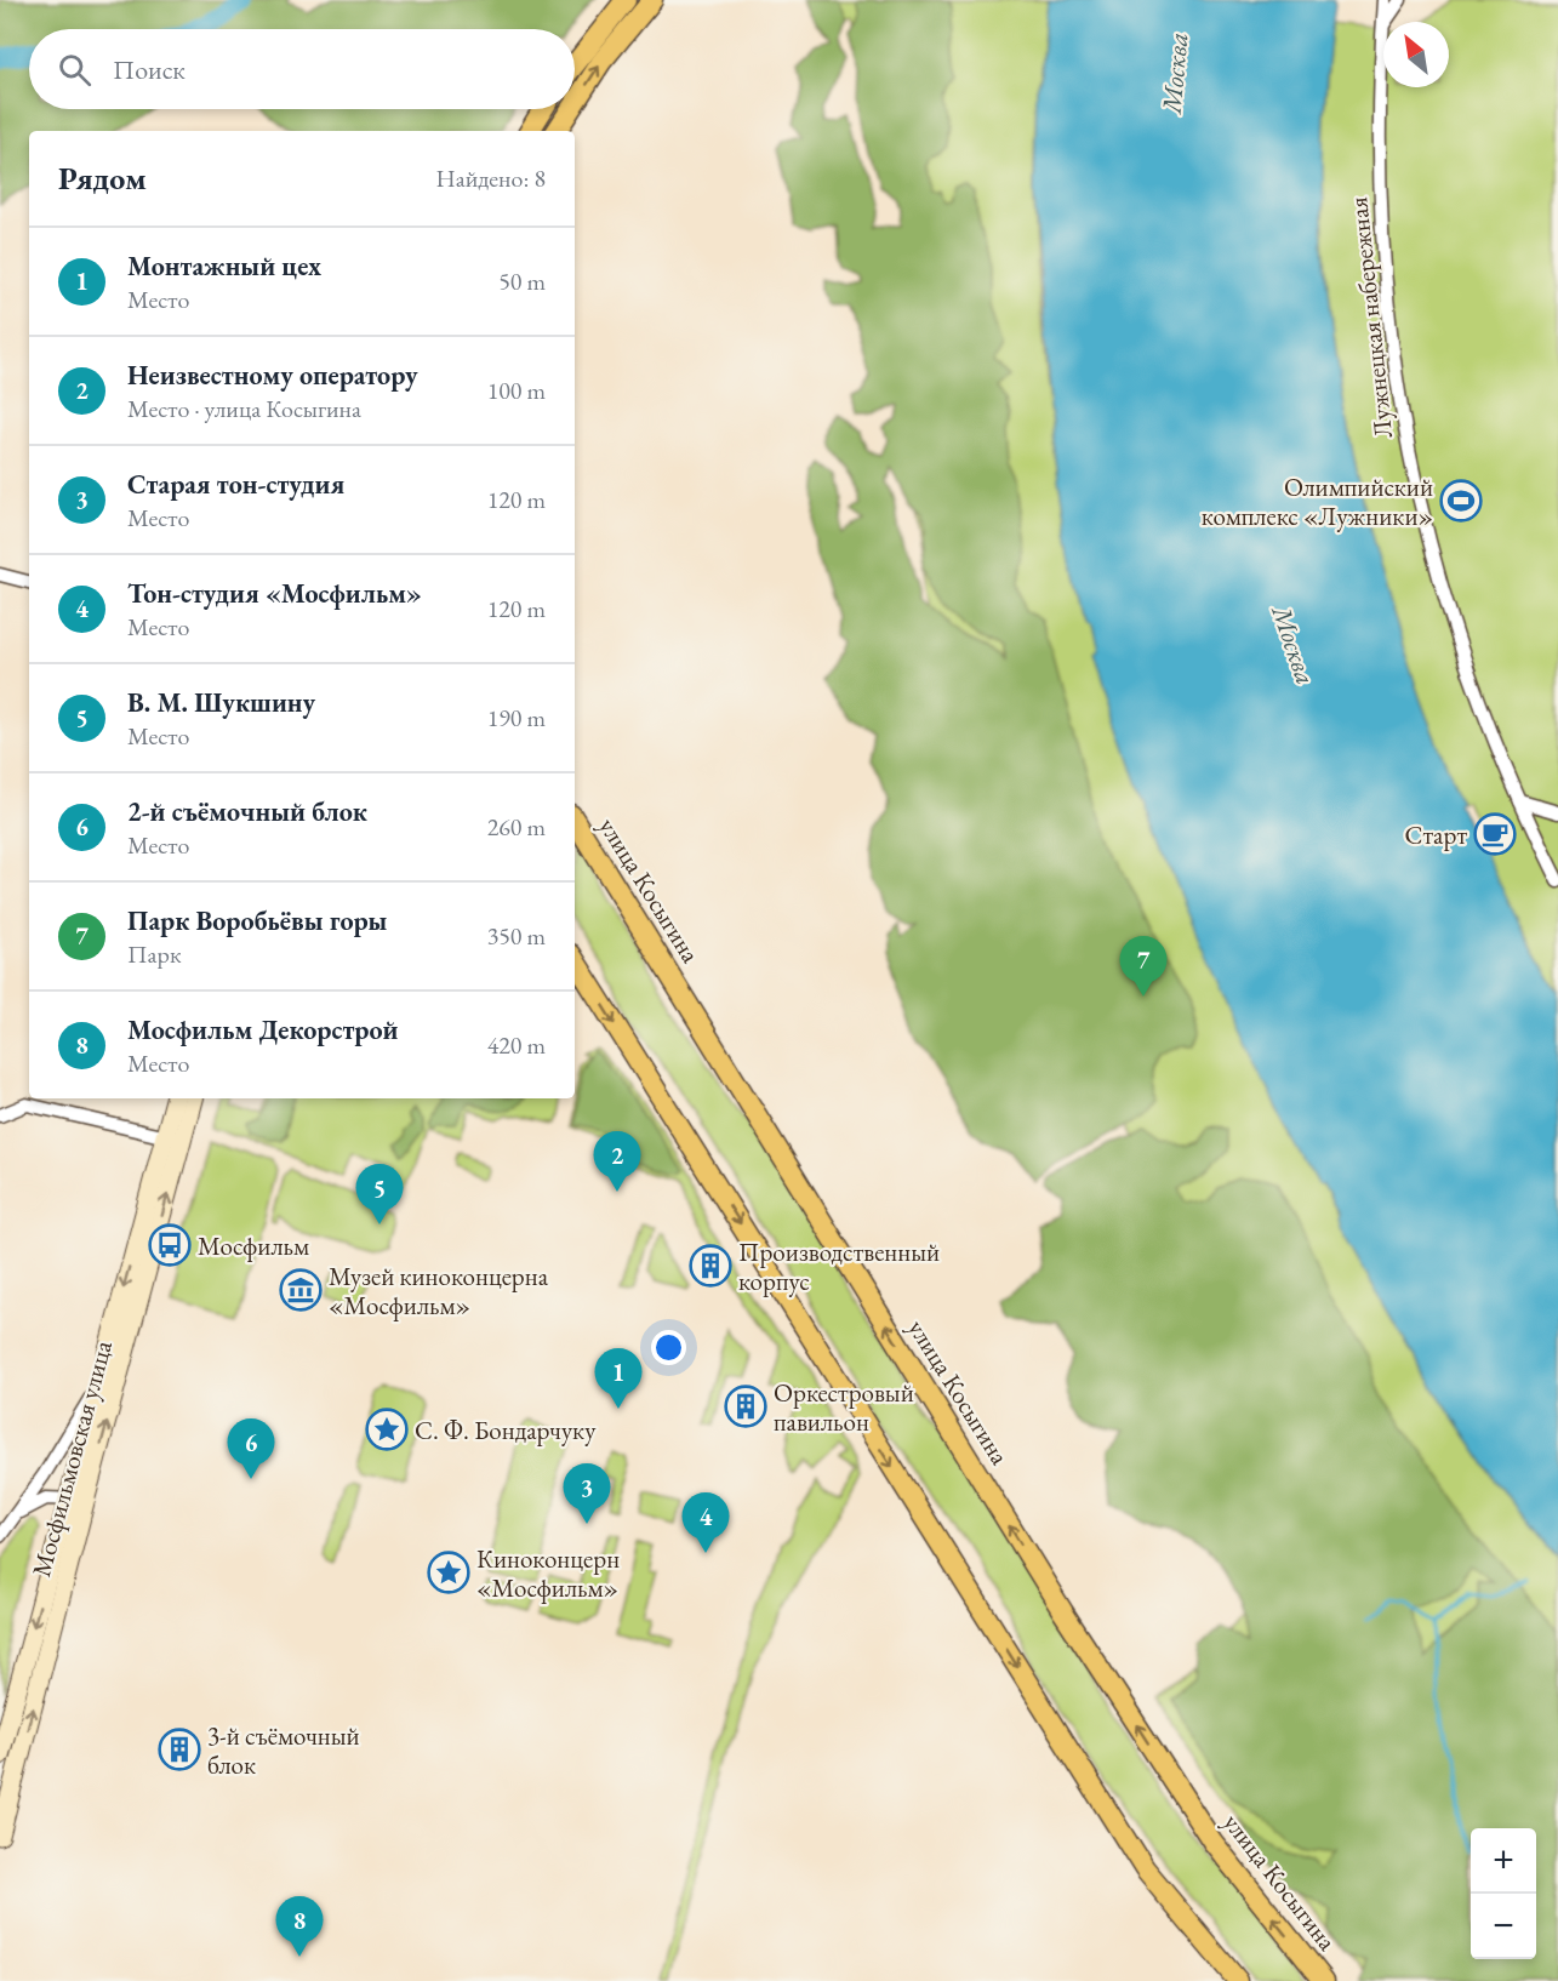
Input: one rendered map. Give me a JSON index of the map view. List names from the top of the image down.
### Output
{
  "streets": {
    "main road": ["улица Косыгина", "Мосфильмовская улица"],
    "street": ["Лужнецкая набережная"]
  },
  "water": ["Москва"],
  "places": {
    "sports": ["Олимпийский комплекс «Лужники»"],
    "cafe": ["Старт"],
    "bus stop": ["Мосфильм"],
    "building": ["Производственный корпус", "Оркестровый павильон", "3-й съёмочный блок"],
    "museum": ["Музей киноконцерна «Мосфильм»"],
    "place": ["С. Ф. Бондарчуку", "Киноконцерн «Мосфильм»"]
  },
  "north": "top left",
  "page": {
    "search": "Поиск",
    "heading": ["Рядом", "Найдено: 8"],
    "list": [
      {
        "mark": "1",
        "name": "Монтажный цех",
        "note": "Место",
        "value": "50 m"
      },
      {
        "mark": "2",
        "name": "Неизвестному оператору",
        "note": "Место · улица Косыгина",
        "value": "100 m"
      },
      {
        "mark": "3",
        "name": "Старая тон-студия",
        "note": "Место",
        "value": "120 m"
      },
      {
        "mark": "4",
        "name": "Тон-студия «Мосфильм»",
        "note": "Место",
        "value": "120 m"
      },
      {
        "mark": "5",
        "name": "В. М. Шукшину",
        "note": "Место",
        "value": "190 m"
      },
      {
        "mark": "6",
        "name": "2-й съёмочный блок",
        "note": "Место",
        "value": "260 m"
      },
      {
        "mark": "7",
        "name": "Парк Воробьёвы горы",
        "note": "Парк",
        "value": "350 m"
      },
      {
        "mark": "8",
        "name": "Мосфильм Декорстрой",
        "note": "Место",
        "value": "420 m"
      }
    ],
    "pins": [
      "7",
      "2",
      "5",
      "1",
      "6",
      "3",
      "4",
      "8"
    ],
    "map_buttons": ["+", "−"]
  }
}
